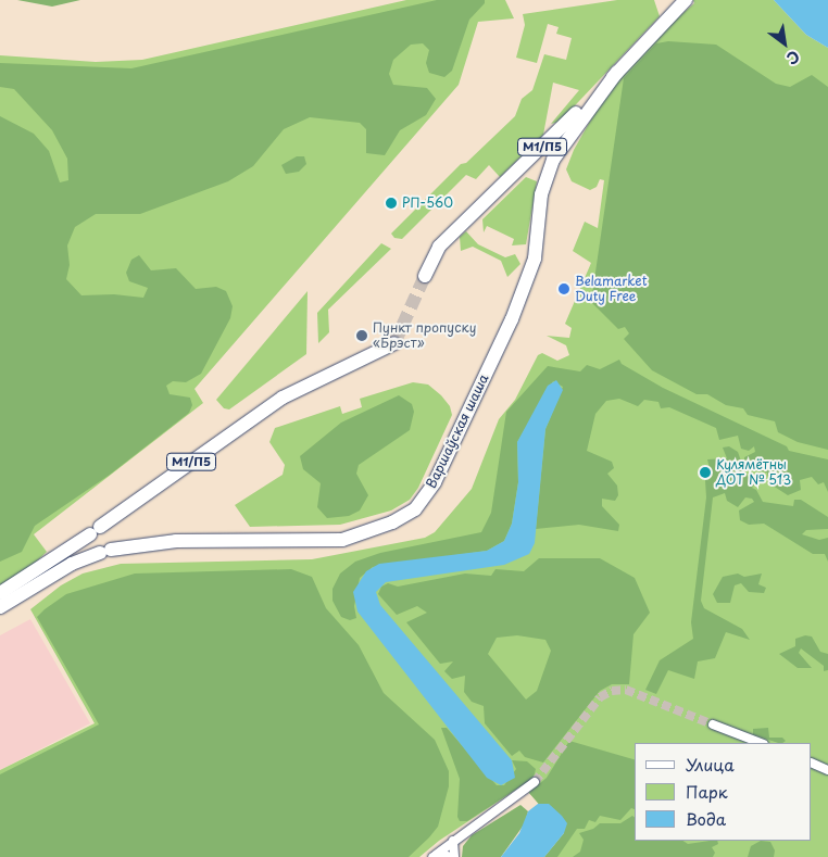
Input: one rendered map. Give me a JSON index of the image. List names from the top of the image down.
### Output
{
  "streets": {
    "highway": ["М1/П5", "Варшаўская шаша"]
  },
  "places": [
    "РП-560",
    "Belamarket Duty Free",
    "Пункт пропуску «Брэст»",
    "Кулямётны ДОТ № 513"
  ],
  "legend": ["Улица", "Парк", "Вода"],
  "north": "bottom right"
}
